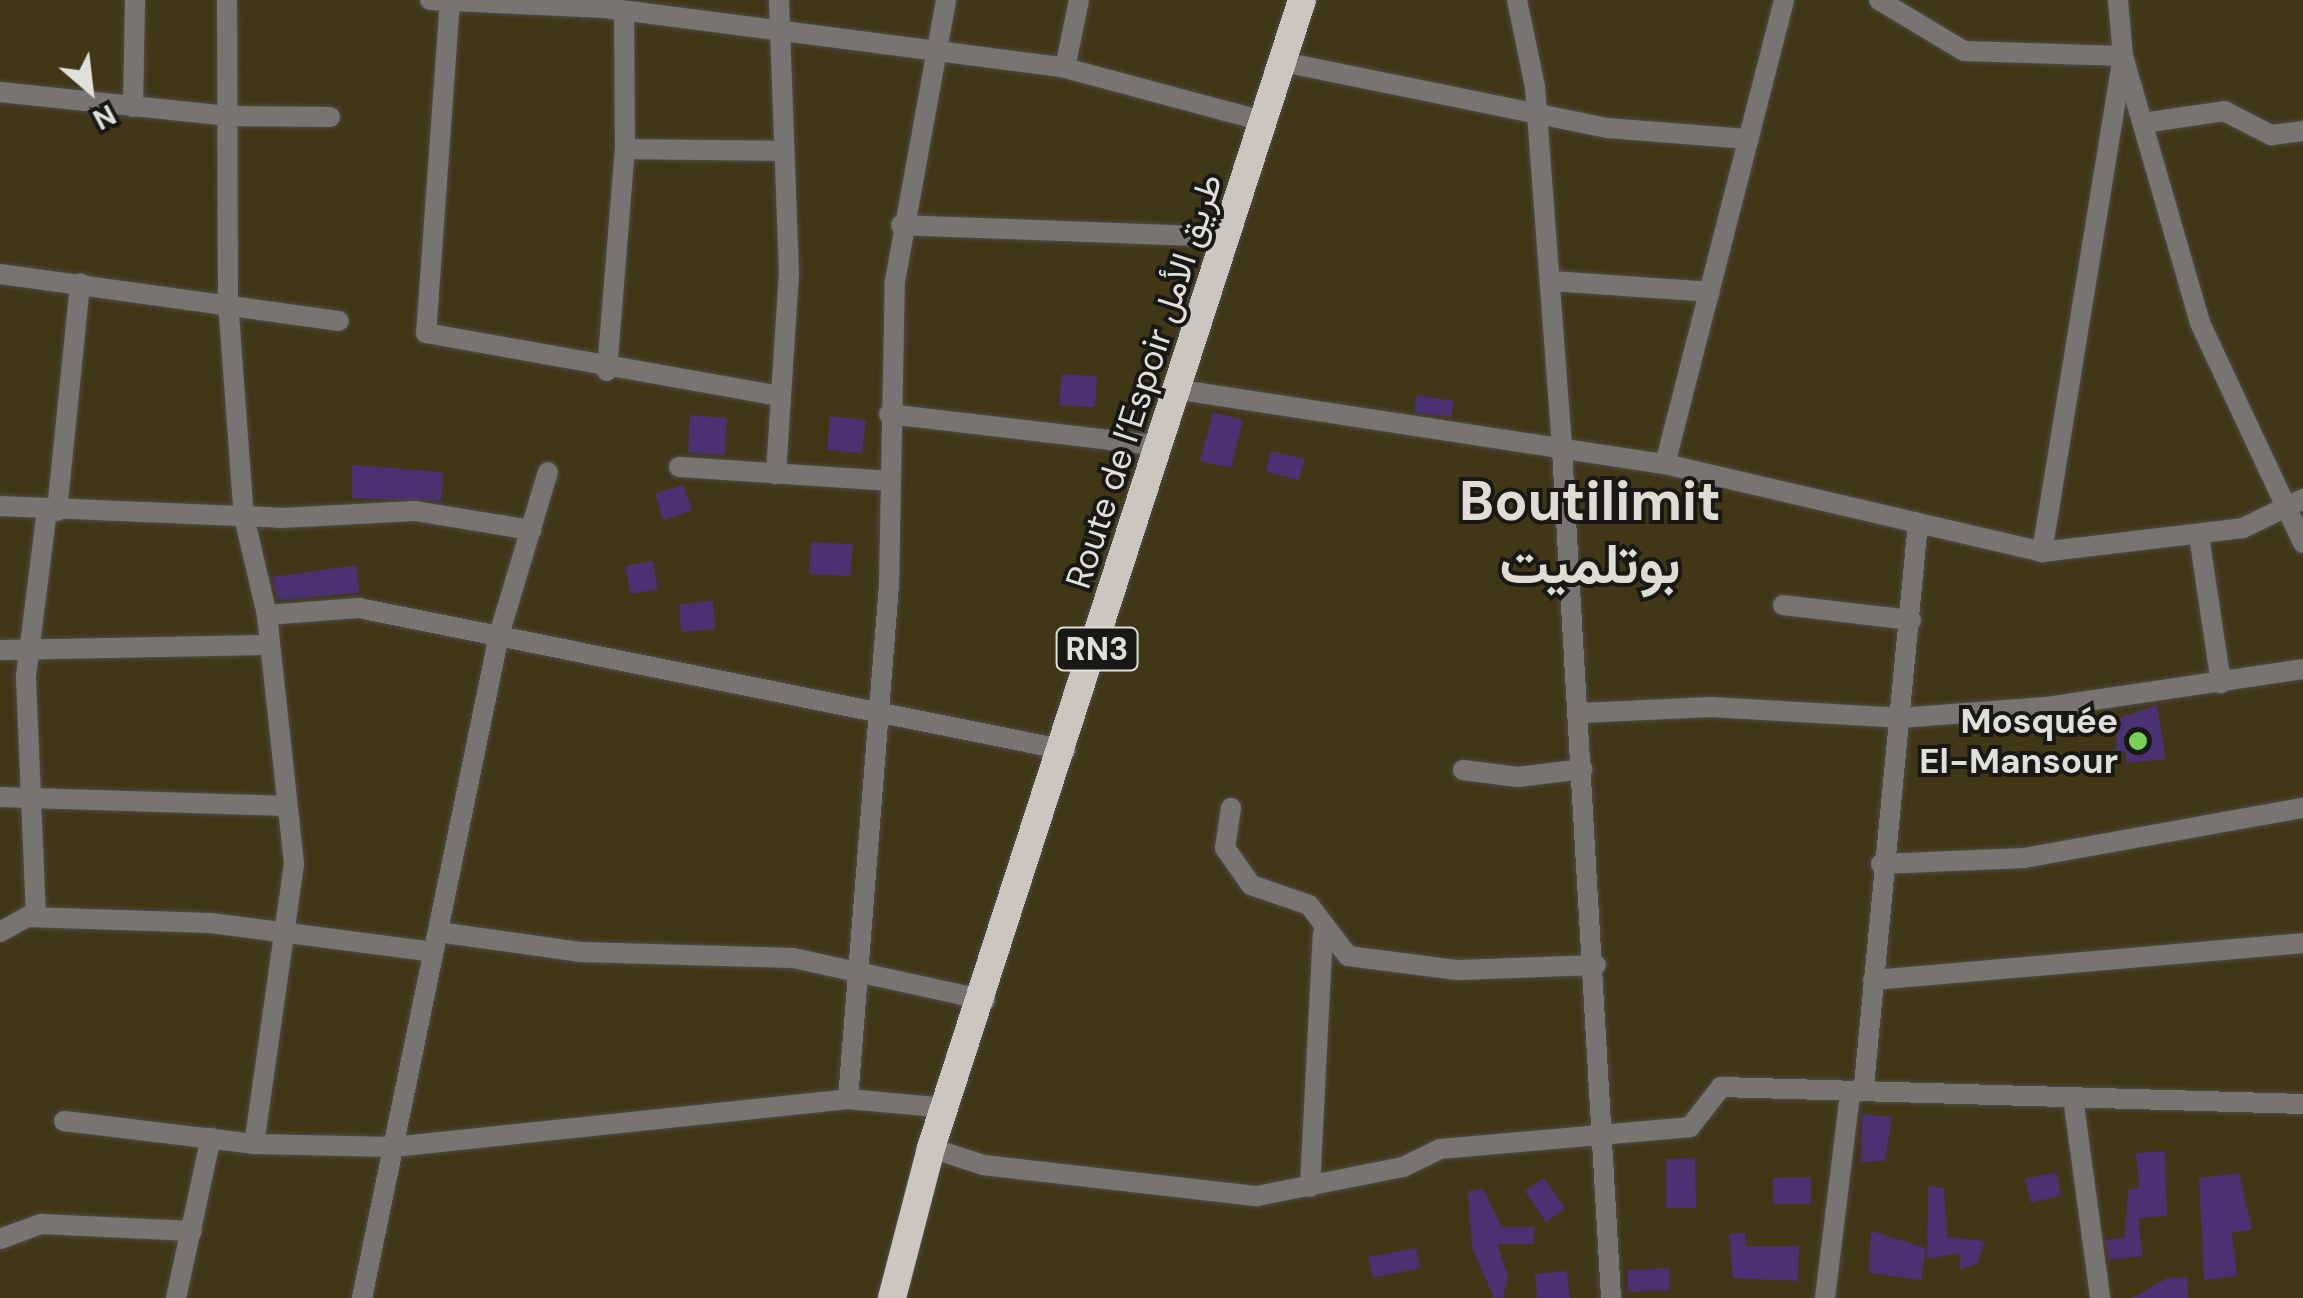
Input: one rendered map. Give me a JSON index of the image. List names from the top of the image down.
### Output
{
  "streets": {
    "highway": ["Route de l’Espoir طريق الأمل", "RN3"]
  },
  "districts": ["Boutilimit بوتلميت"],
  "places": ["Mosquée El-Mansour"],
  "north": "bottom right"
}
